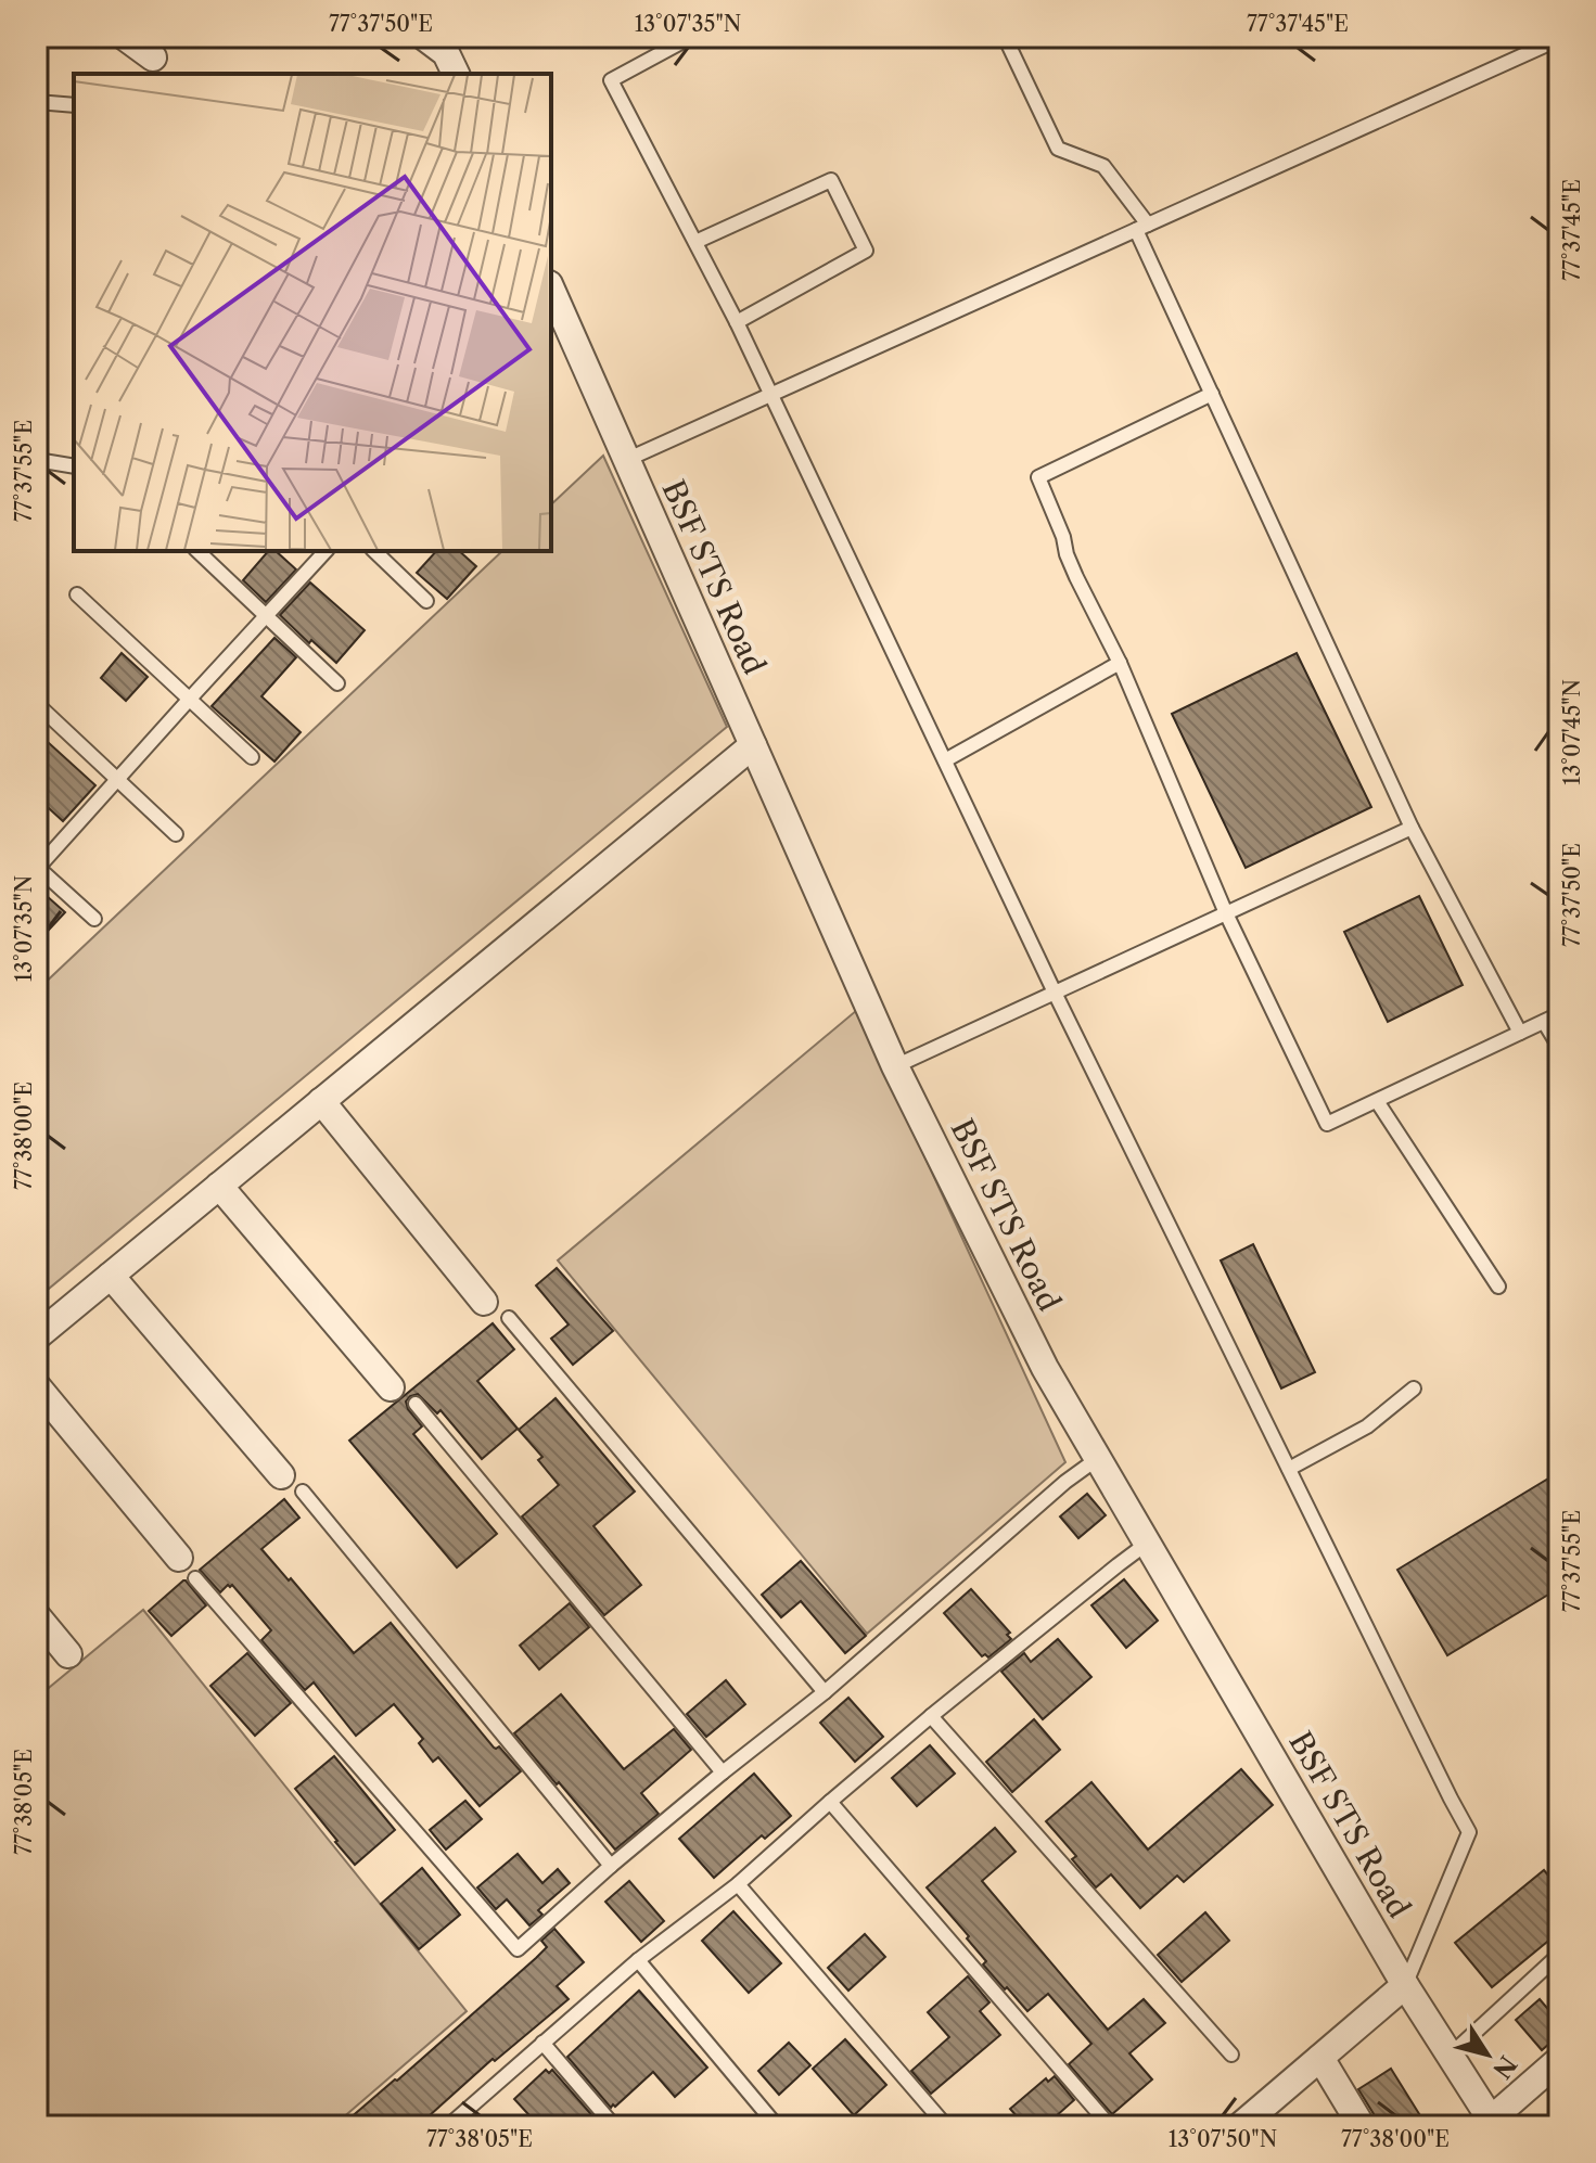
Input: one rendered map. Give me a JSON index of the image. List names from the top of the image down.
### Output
{
  "streets": {
    "street": ["BSF STS Road"]
  },
  "north": "bottom right",
  "coordinates": [
    "77°37'50\"E",
    "13°07'35\"N",
    "77°37'45\"E",
    "77°37'55\"E",
    "13°07'45\"N",
    "77°38'00\"E",
    "77°38'05\"E",
    "13°07'50\"N"
  ]
}
